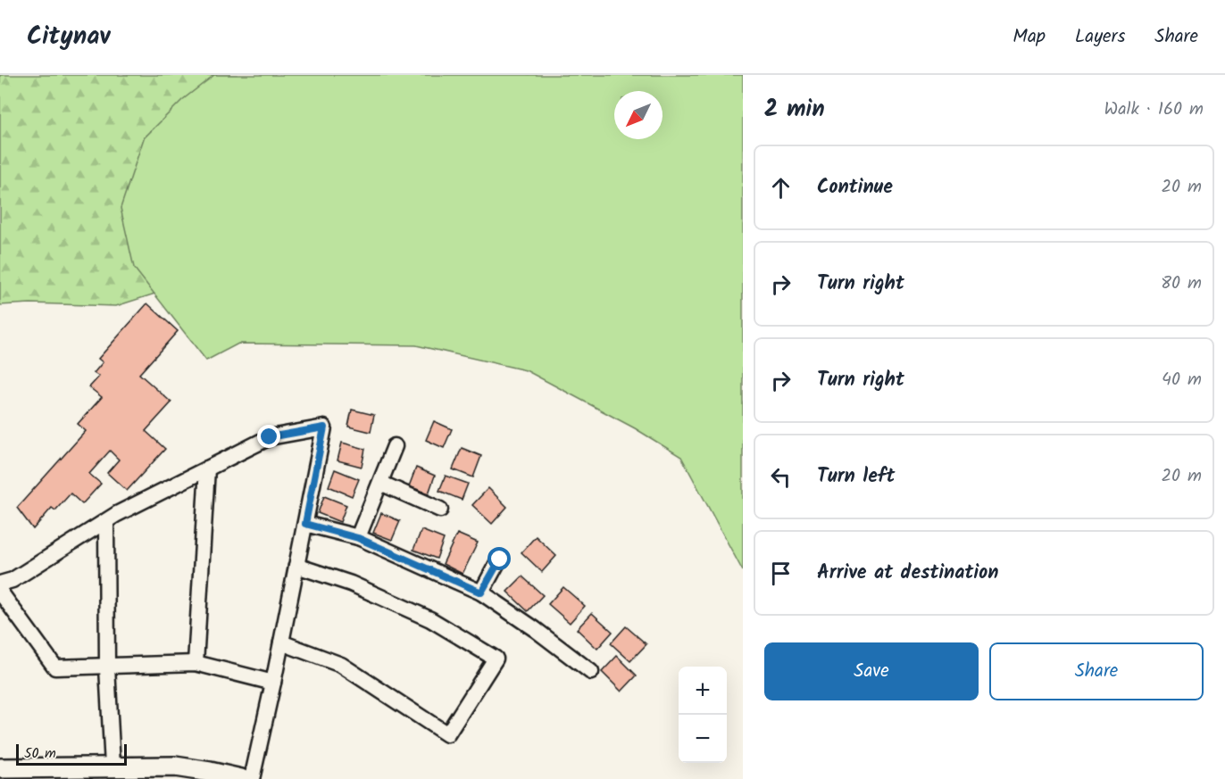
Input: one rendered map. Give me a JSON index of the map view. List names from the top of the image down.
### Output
{
  "scale_bar": "50 m",
  "north": "bottom left",
  "page": {
    "header": "Citynav",
    "nav": ["Map", "Layers", "Share"],
    "heading": ["2 min", "Walk · 160 m"],
    "list": [
      ["Continue", "20 m"],
      ["Turn right", "80 m"],
      ["Turn right", "40 m"],
      ["Turn left", "20 m"],
      "Arrive at destination"
    ],
    "buttons": ["Save", "Share"],
    "map_buttons": ["+", "−"],
    "scale": "50 m"
  }
}
